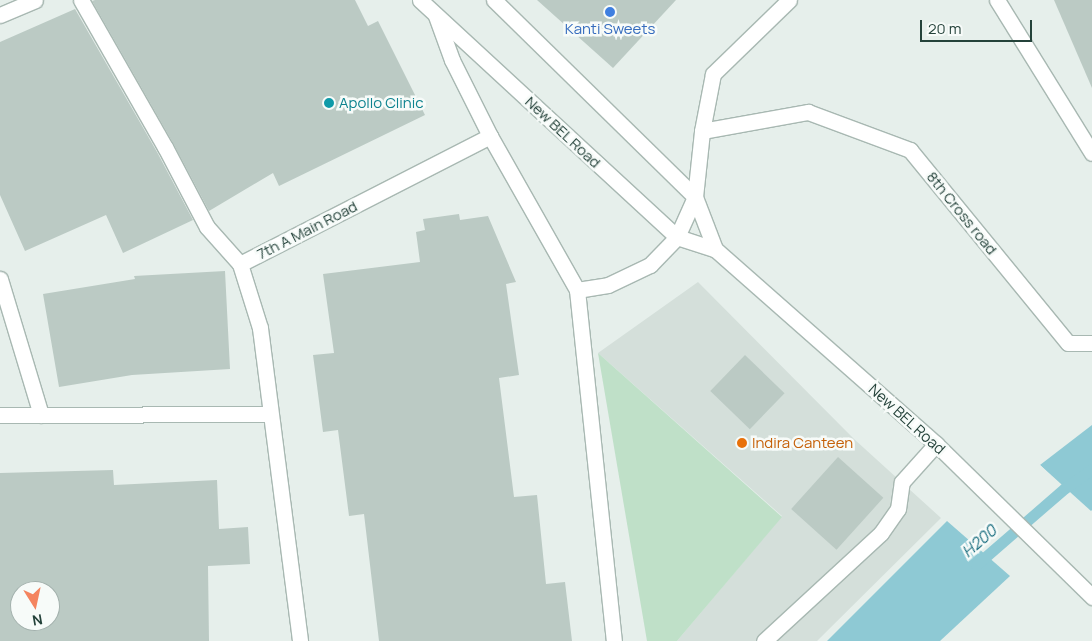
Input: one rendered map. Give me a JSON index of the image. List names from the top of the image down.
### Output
{
  "streets": {
    "street": ["New BEL Road", "8th Cross road", "7th A Main Road"]
  },
  "water": ["H200"],
  "places": ["Kanti Sweets", "Apollo Clinic", "Indira Canteen"],
  "scale_bar": "20 m",
  "north": "bottom"
}
